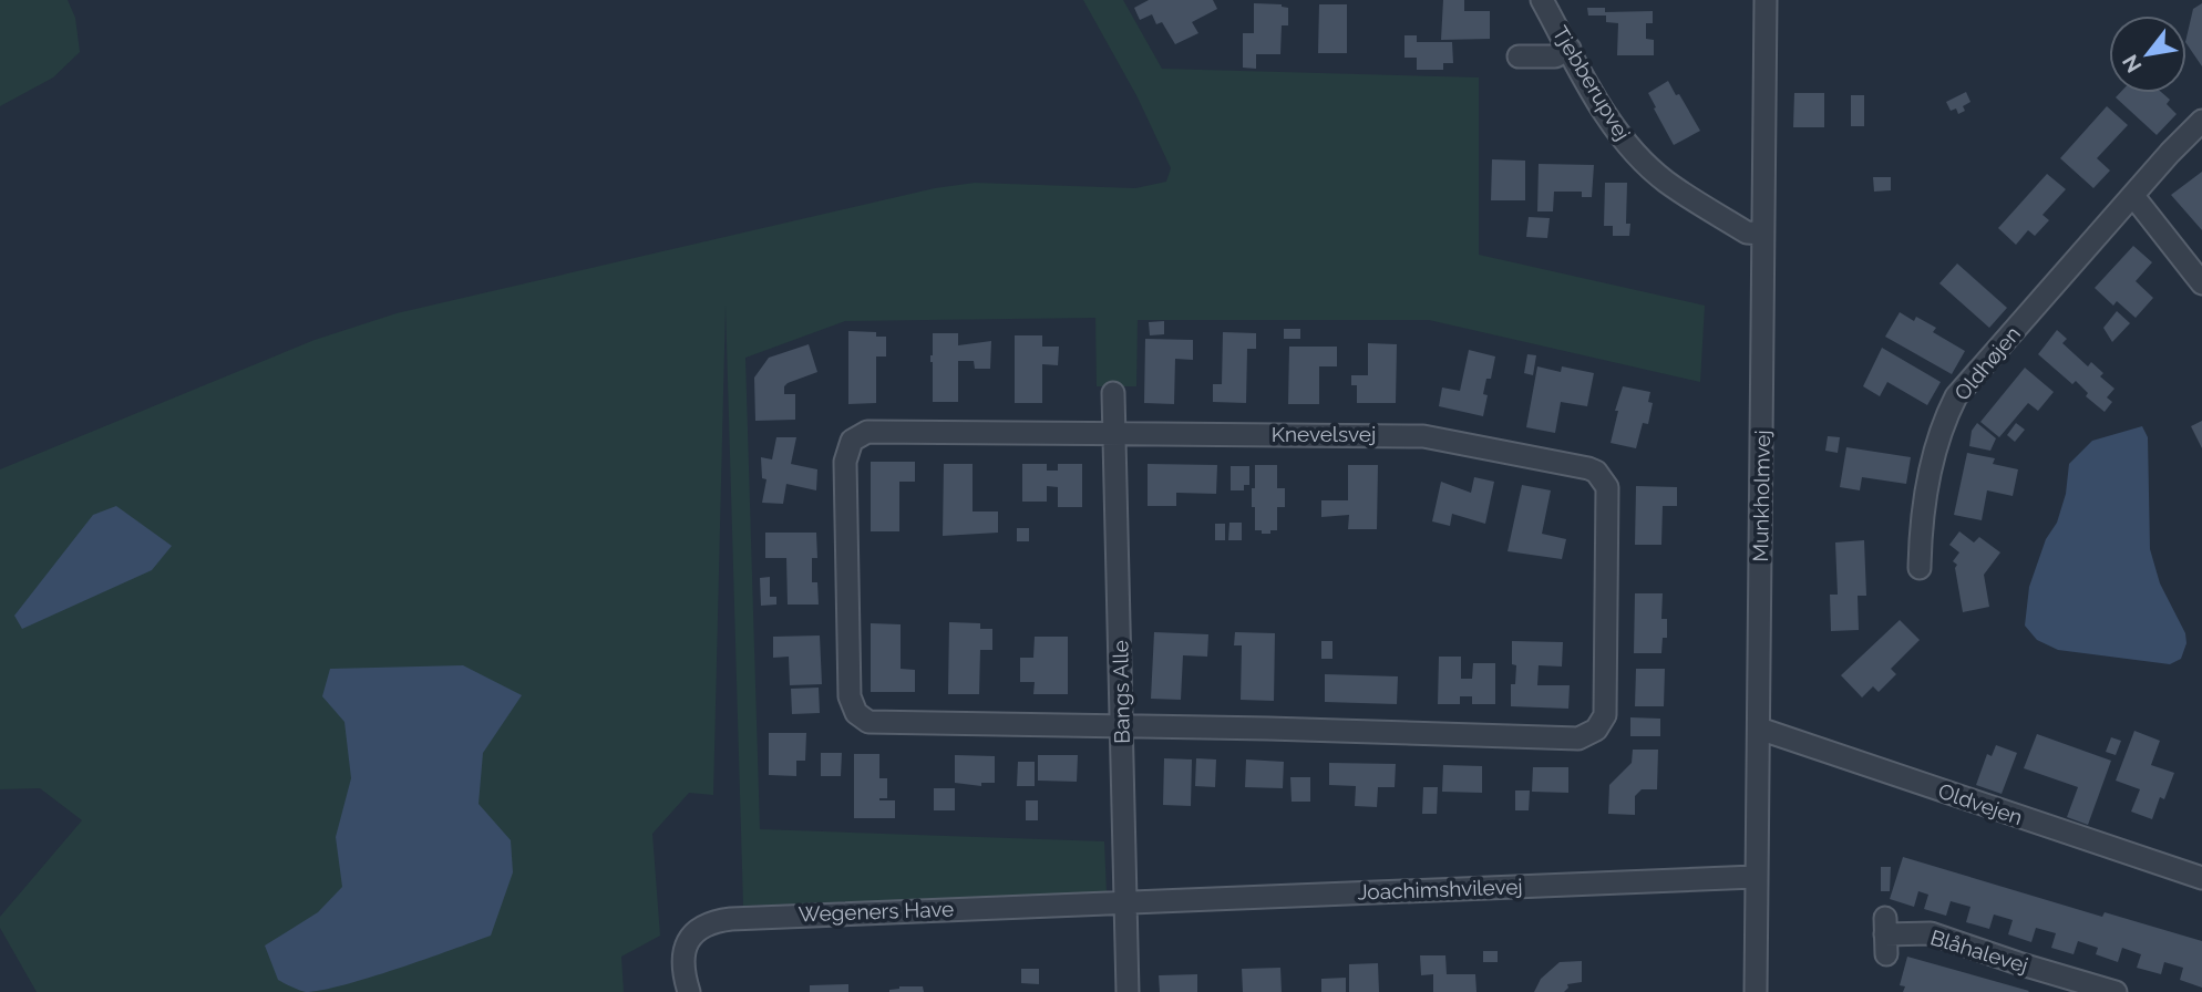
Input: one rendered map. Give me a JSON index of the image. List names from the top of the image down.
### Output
{
  "streets": {
    "street": [
      "Tjebberupvej",
      "Oldhøjen",
      "Knevelsvej",
      "Munkholmvej",
      "Bangs Alle",
      "Oldvejen",
      "Joachimshvilevej",
      "Wegeners Have",
      "Blåhalevej"
    ]
  },
  "crossings": [
    ["Tjebberupvej", "Munkholmvej"],
    ["Knevelsvej", "Bangs Alle"],
    ["Munkholmvej", "Oldvejen"],
    ["Munkholmvej", "Joachimshvilevej"],
    ["Bangs Alle", "Joachimshvilevej"],
    ["Bangs Alle", "Wegeners Have"],
    ["Joachimshvilevej", "Wegeners Have"]
  ],
  "north": "bottom left"
}
